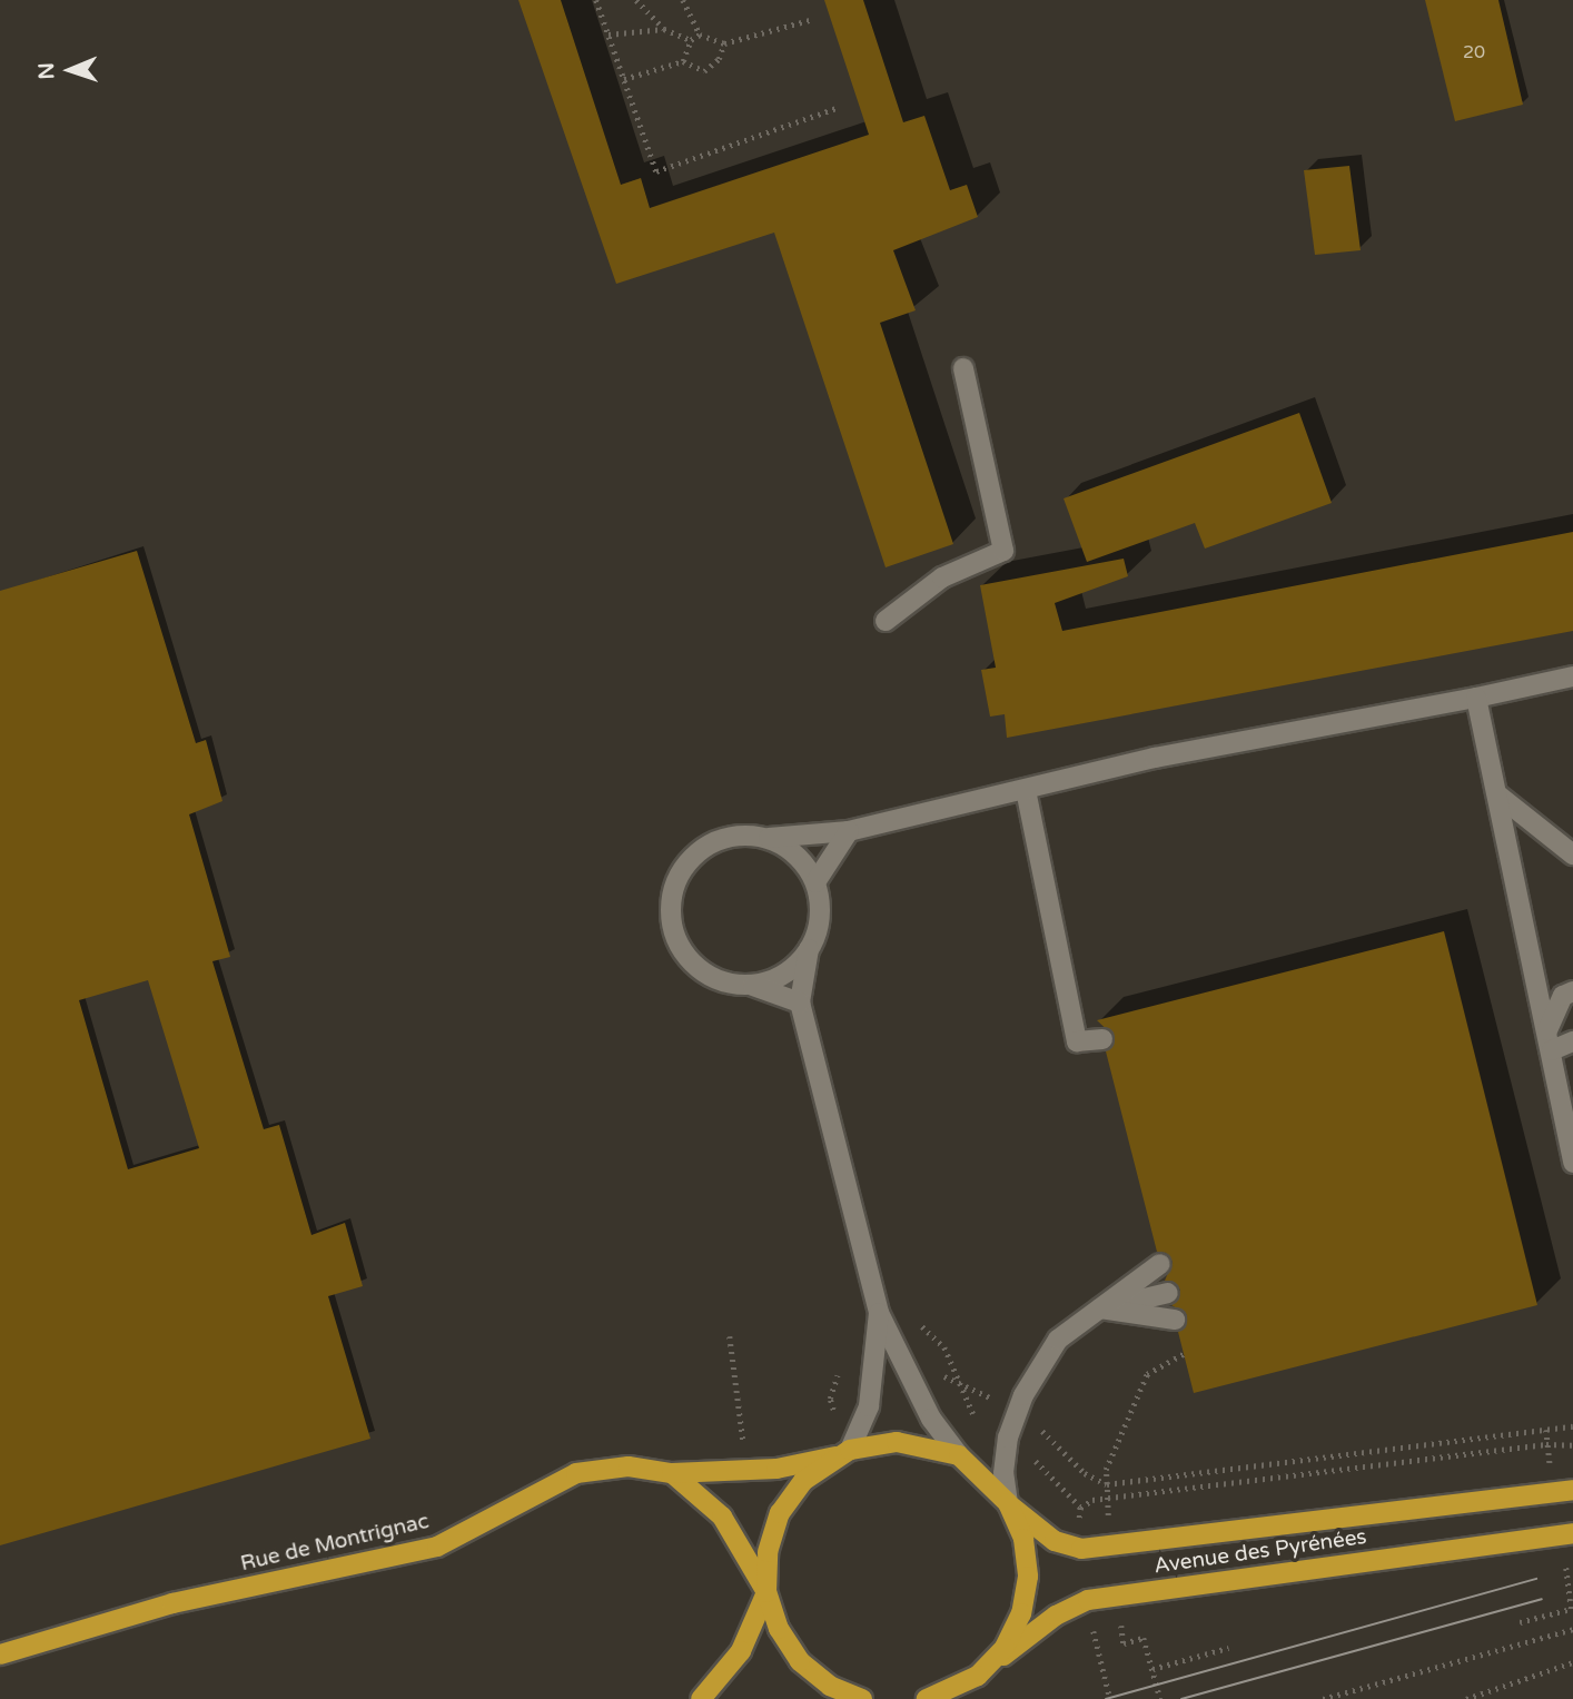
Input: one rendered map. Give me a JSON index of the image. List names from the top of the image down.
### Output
{
  "streets": {
    "main road": ["Rue de Montrignac", "Avenue des Pyrénées"]
  },
  "house_numbers": ["20"],
  "north": "left"
}
